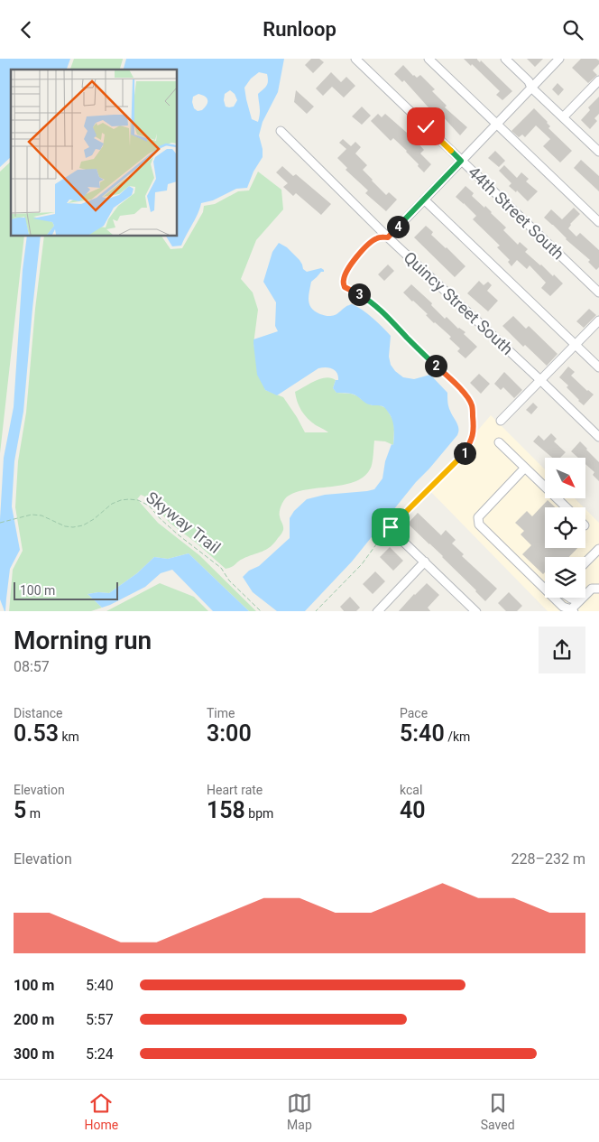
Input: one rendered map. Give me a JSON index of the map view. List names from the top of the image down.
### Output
{
  "streets": {
    "street": ["44th Street South", "Quincy Street South"],
    "path": ["Skyway Trail"]
  },
  "scale_bar": "100 m",
  "north": "bottom right",
  "page": {
    "header": "Runloop",
    "pins": [
      "4",
      "3",
      "2",
      "1"
    ],
    "scale": "100 m",
    "heading": ["Morning run", "08:57"],
    "stats": [
      ["Distance", "0.53 km"],
      ["Time", "3:00"],
      ["Pace", "5:40 /km"],
      ["Elevation", "5 m"],
      ["Heart rate", "158 bpm"],
      ["kcal", "40"]
    ],
    "chart": ["Elevation", "228–232 m"],
    "list": [
      {
        "name": "100 m",
        "note": "5:40"
      },
      {
        "name": "200 m",
        "note": "5:57"
      },
      {
        "name": "300 m",
        "note": "5:24"
      }
    ],
    "tabs": ["Home", "Map", "Saved"]
  }
}
